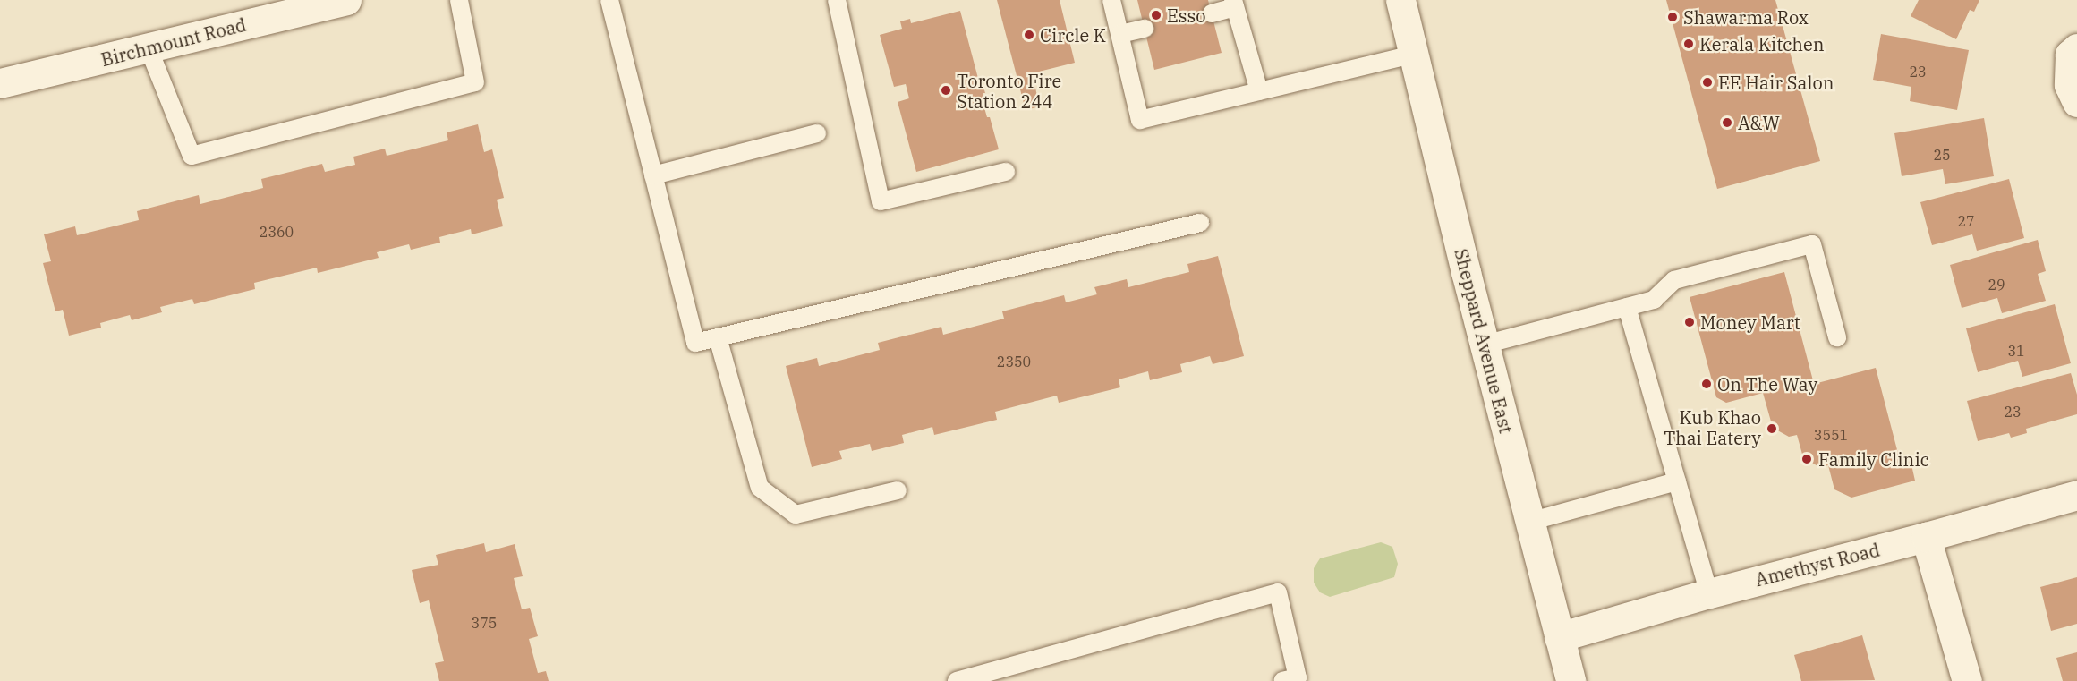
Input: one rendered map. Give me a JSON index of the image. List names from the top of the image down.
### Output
{
  "streets": {
    "main road": ["Birchmount Road", "Sheppard Avenue East", "Amethyst Road"]
  },
  "crossings": [
    ["Sheppard Avenue East", "Amethyst Road"]
  ],
  "places": [
    "Esso",
    "Shawarma Rox",
    "Circle K",
    "Kerala Kitchen",
    "EE Hair Salon",
    "Toronto Fire Station 244",
    "A&W",
    "Money Mart",
    "On The Way",
    "Kub Khao Thai Eatery",
    "Family Clinic"
  ],
  "house_numbers": [
    "23",
    "25",
    "27",
    "2360",
    "29",
    "31",
    "2350",
    "23",
    "3551",
    "375"
  ]
}
